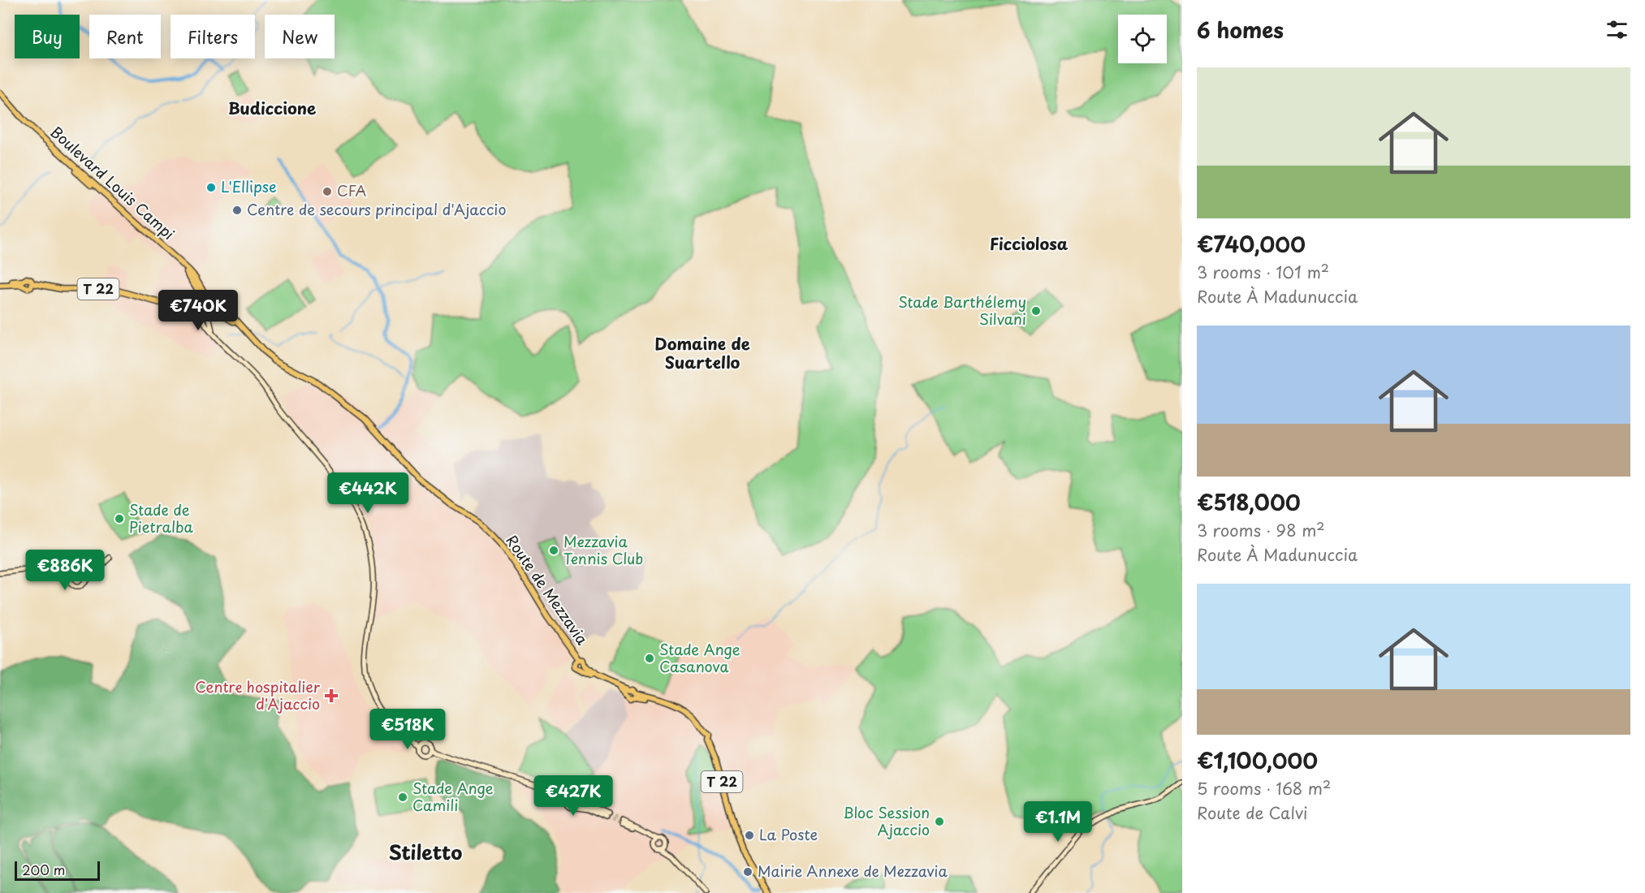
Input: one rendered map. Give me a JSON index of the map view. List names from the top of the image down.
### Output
{
  "streets": {
    "main road": ["Boulevard Louis Campi", "T 22", "Route de Mezzavia"]
  },
  "crossings": [
    ["Boulevard Louis Campi", "T 22"],
    ["Boulevard Louis Campi", "Route de Mezzavia"],
    ["T 22", "Route de Mezzavia"]
  ],
  "districts": [
    "Budiccione",
    "Ficciolosa",
    "Domaine de Suartello",
    "Stiletto"
  ],
  "places": {
    "other": [
      "L'Ellipse",
      "CFA",
      "Centre de secours principal d'Ajaccio",
      "Stade Barthélemy Silvani",
      "Stade de Pietralba",
      "Mezzavia Tennis Club",
      "Stade Ange Casanova",
      "Stade Ange Camili",
      "Bloc Session Ajaccio",
      "La Poste",
      "Mairie Annexe de Mezzavia"
    ],
    "health": ["Centre hospitalier d'Ajaccio"]
  },
  "scale_bar": "200 m",
  "page": {
    "heading": "6 homes",
    "chip": [
      "Buy",
      "Rent",
      "Filters",
      "New"
    ],
    "list": [
      {
        "name": "€740,000",
        "note": "3 rooms · 101 m² · Route À Madunuccia"
      },
      {
        "name": "€518,000",
        "note": "3 rooms · 98 m² · Route À Madunuccia"
      },
      {
        "name": "€1,100,000",
        "note": "5 rooms · 168 m² · Route de Calvi"
      }
    ],
    "price": [
      "€740K",
      "€442K",
      "€886K",
      "€518K",
      "€427K",
      "€1.1M"
    ],
    "scale": "200 m"
  }
}
